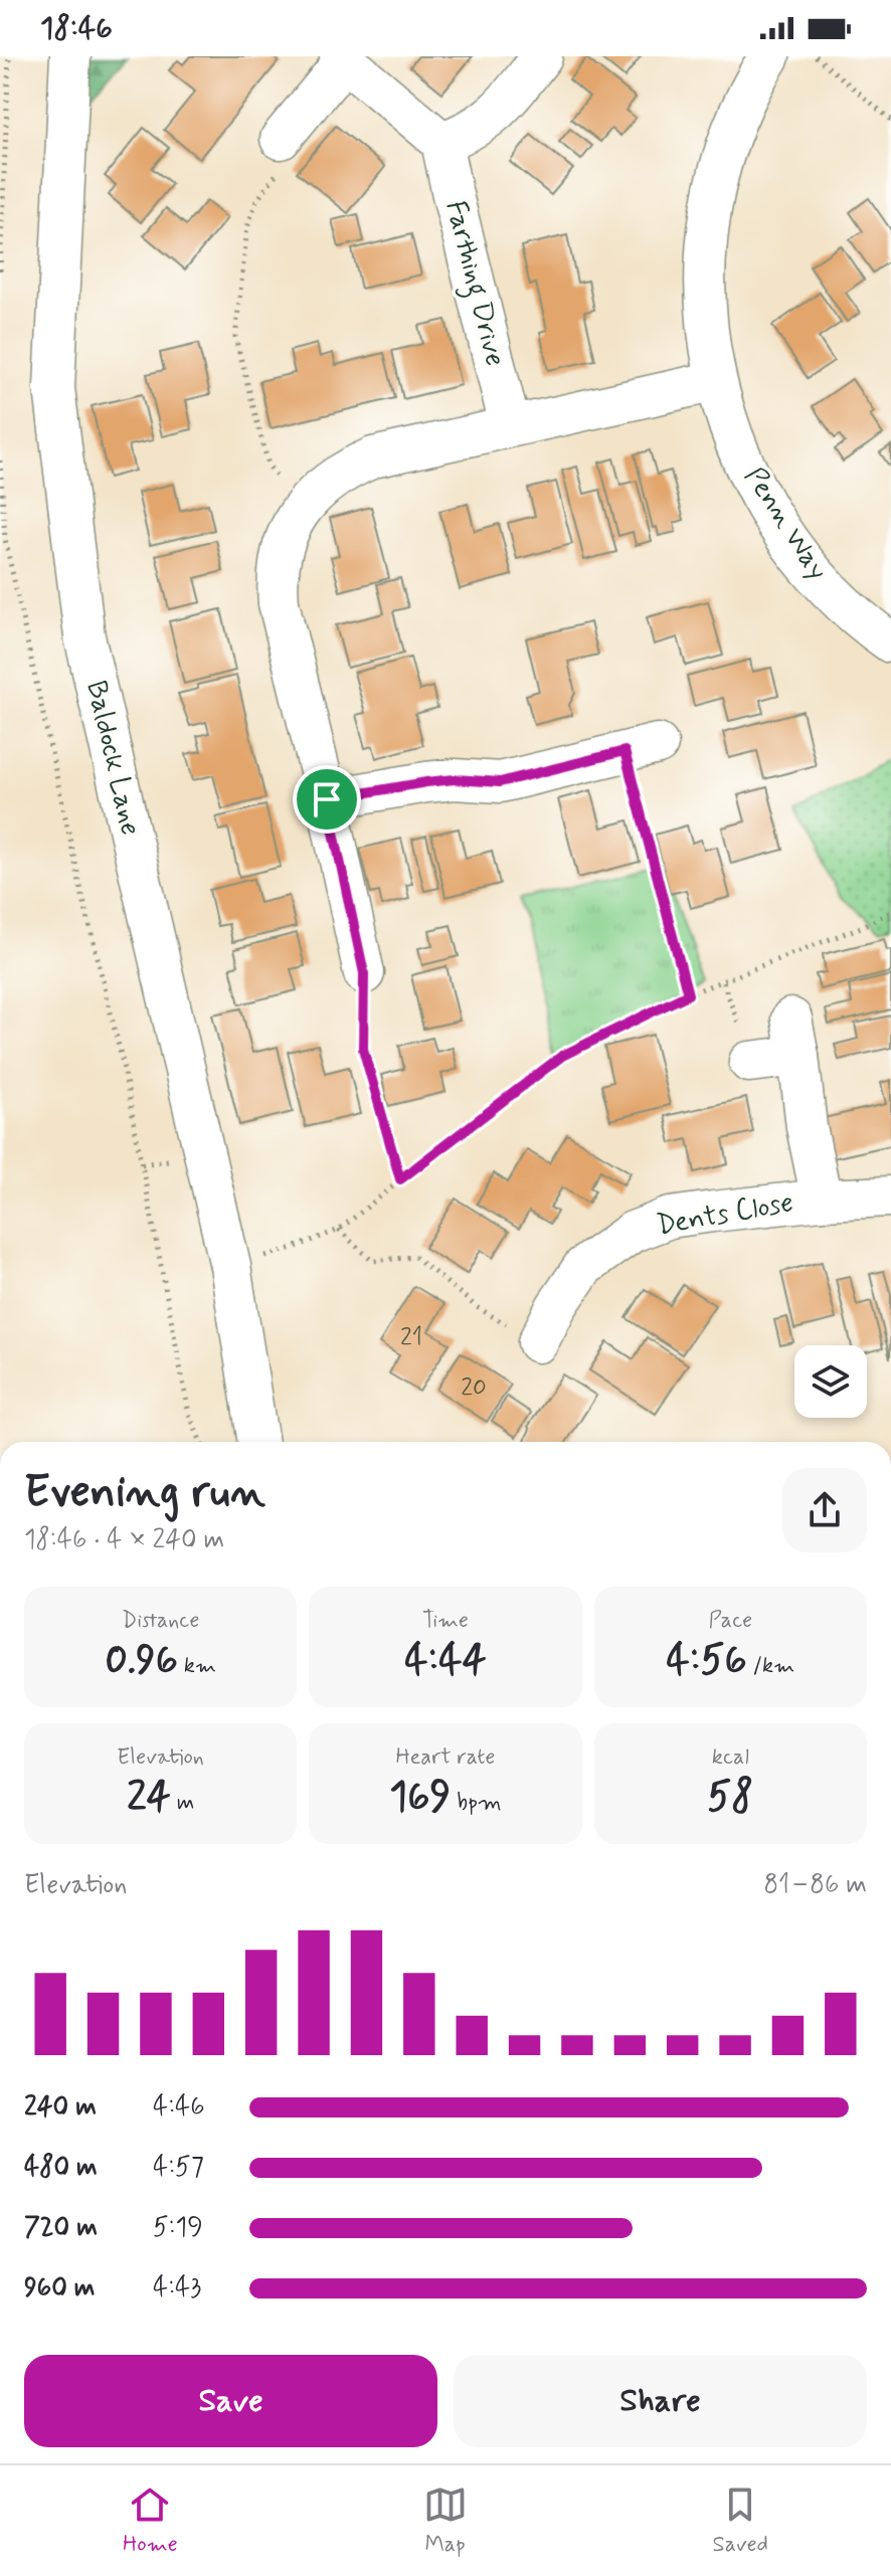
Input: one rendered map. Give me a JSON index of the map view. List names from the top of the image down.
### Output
{
  "streets": {
    "street": [
      "Farthing Drive",
      "Penn Way",
      "Baldock Lane",
      "Dents Close"
    ]
  },
  "house_numbers": ["21", "20"],
  "page": {
    "status": "18:46",
    "heading": ["Evening run", "18:46 · 4 × 240 m"],
    "stats": [
      ["Distance", "0.96 km"],
      ["Time", "4:44"],
      ["Pace", "4:56 /km"],
      ["Elevation", "24 m"],
      ["Heart rate", "169 bpm"],
      ["kcal", "58"]
    ],
    "chart": ["Elevation", "81–86 m"],
    "list": [
      {
        "name": "240 m",
        "note": "4:46"
      },
      {
        "name": "480 m",
        "note": "4:57"
      },
      {
        "name": "720 m",
        "note": "5:19"
      },
      {
        "name": "960 m",
        "note": "4:43"
      }
    ],
    "buttons": ["Save", "Share"],
    "tabs": ["Home", "Map", "Saved"]
  }
}
